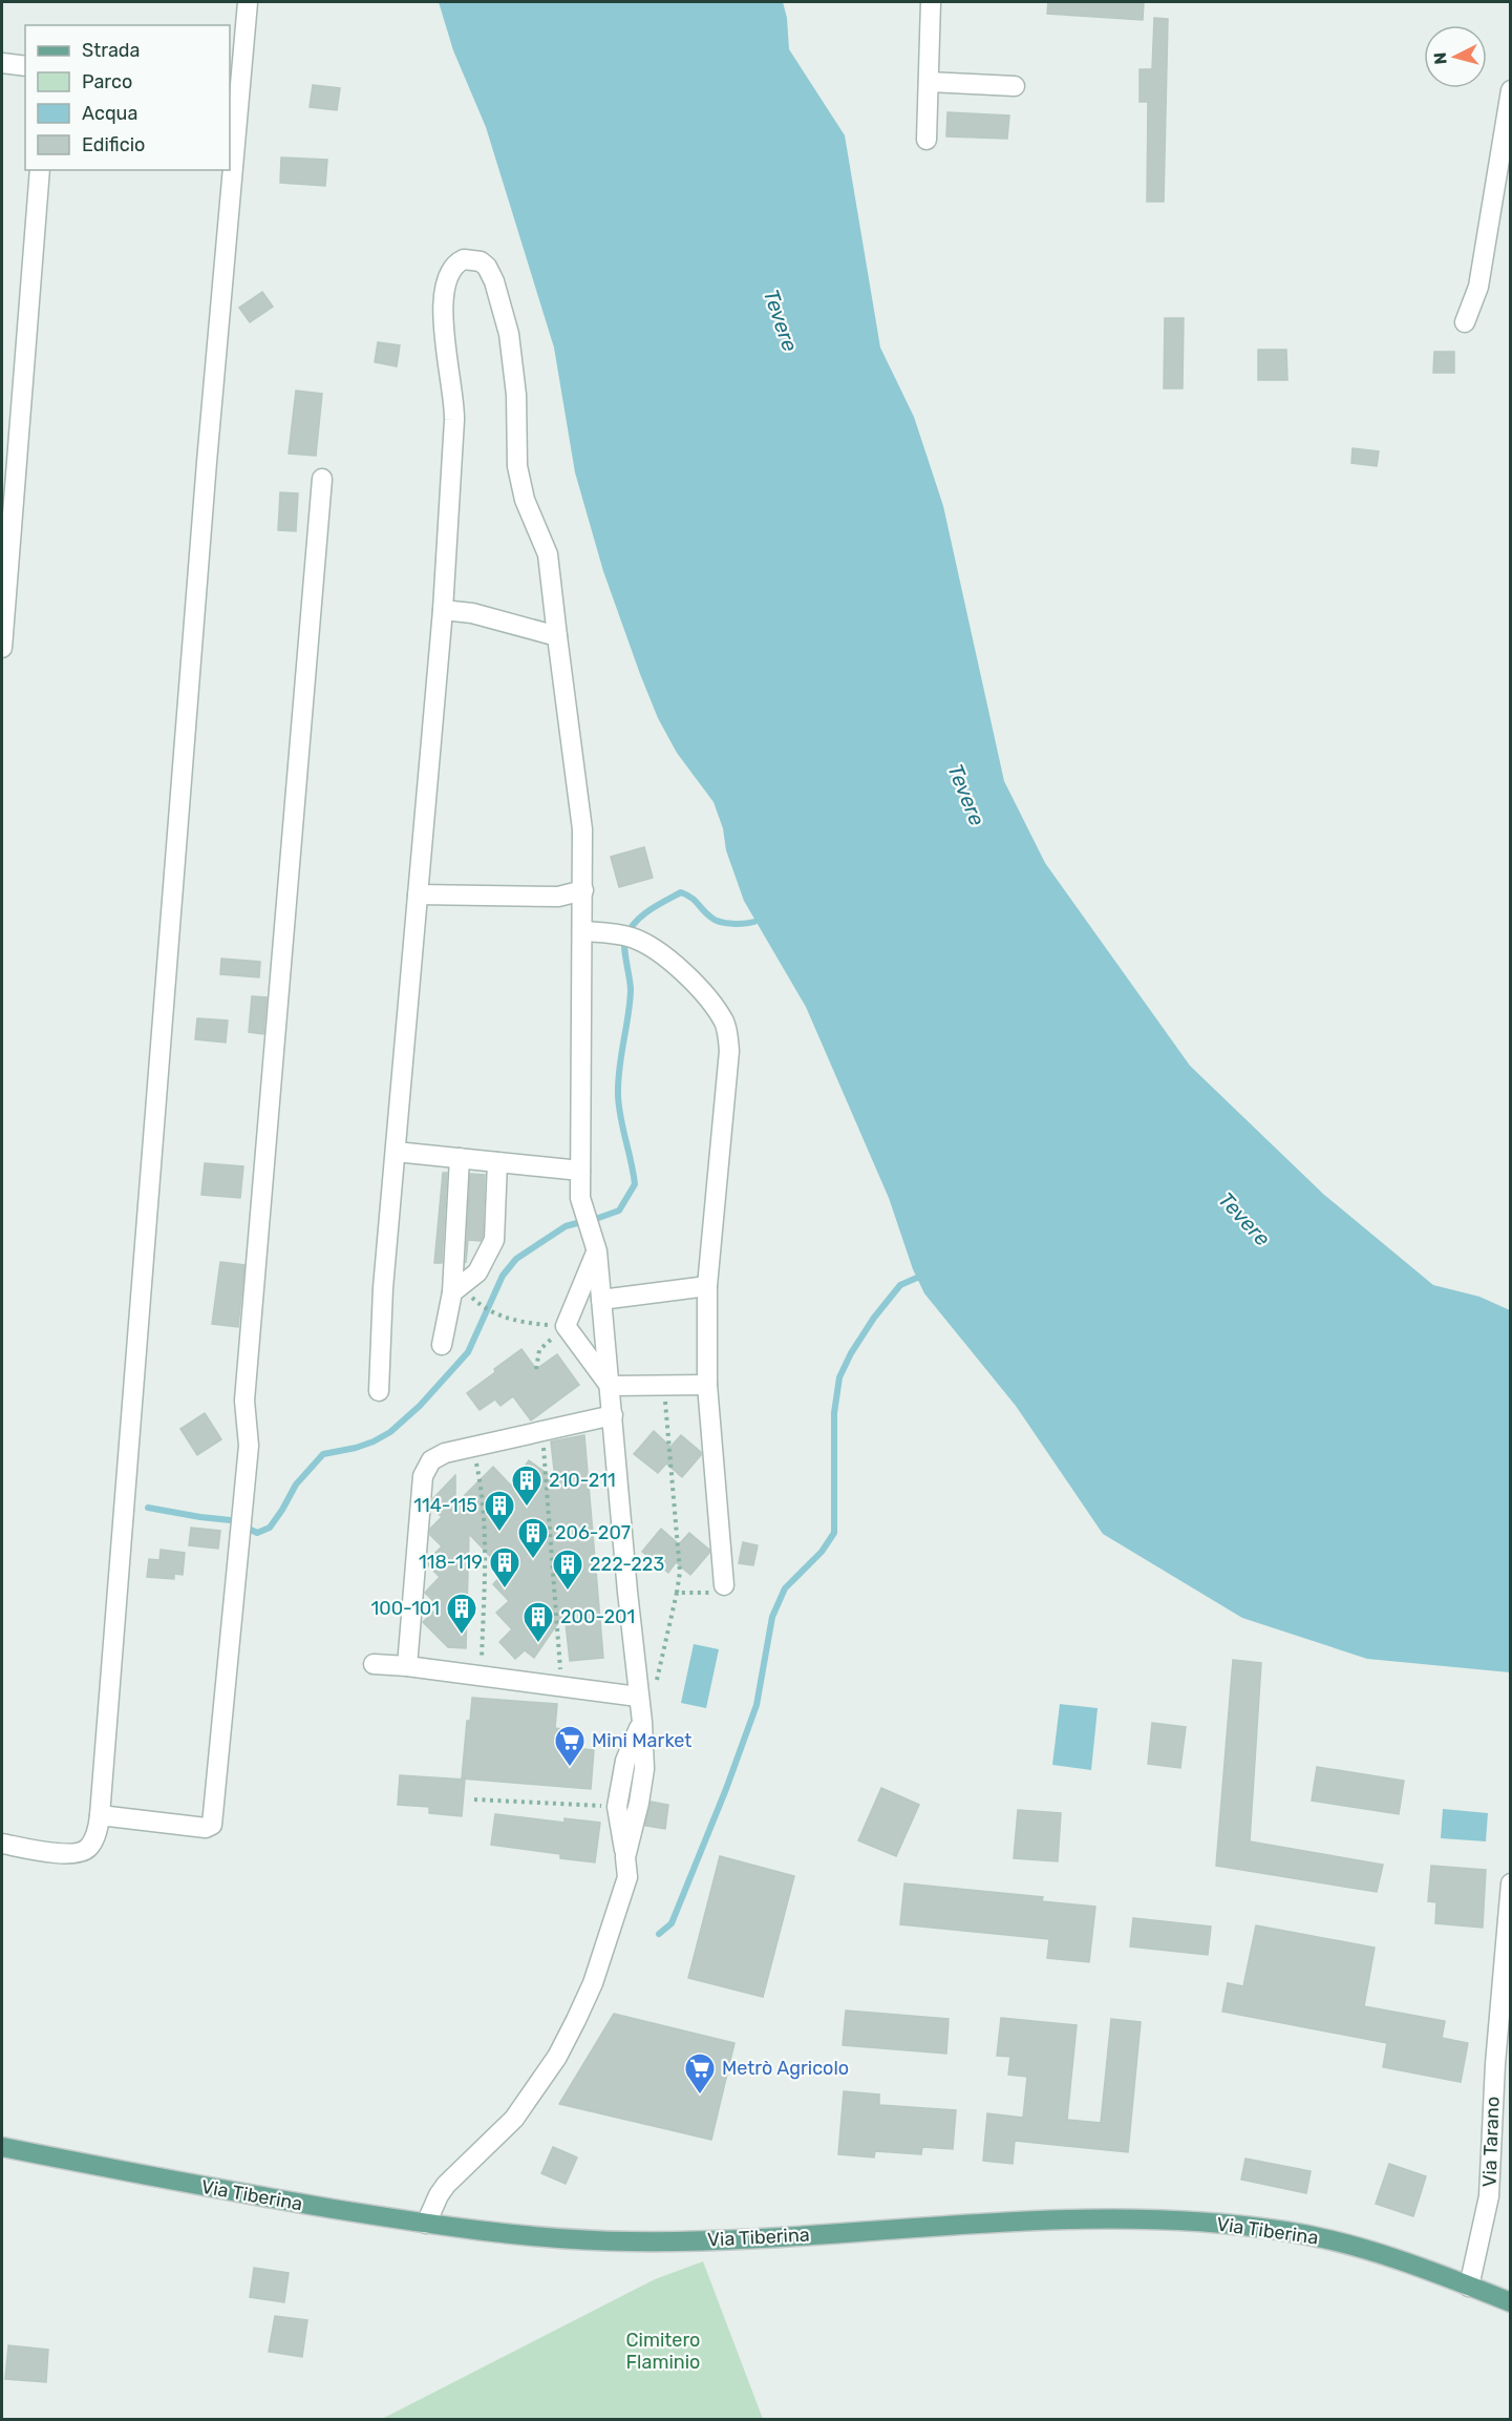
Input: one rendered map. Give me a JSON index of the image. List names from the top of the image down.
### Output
{
  "streets": {
    "main road": ["Via Tiberina"],
    "street": ["Via Tarano"]
  },
  "crossings": [
    ["Via Tarano", "Via Tiberina"]
  ],
  "water": ["Tevere"],
  "parks": ["Cimitero Flaminio"],
  "places": {
    "building": [
      "210-211",
      "114-115",
      "206-207",
      "118-119",
      "222-223",
      "100-101",
      "200-201"
    ],
    "supermarket": ["Mini Market", "Metrò Agricolo"]
  },
  "legend": [
    "Strada",
    "Parco",
    "Acqua",
    "Edificio"
  ],
  "north": "left"
}
